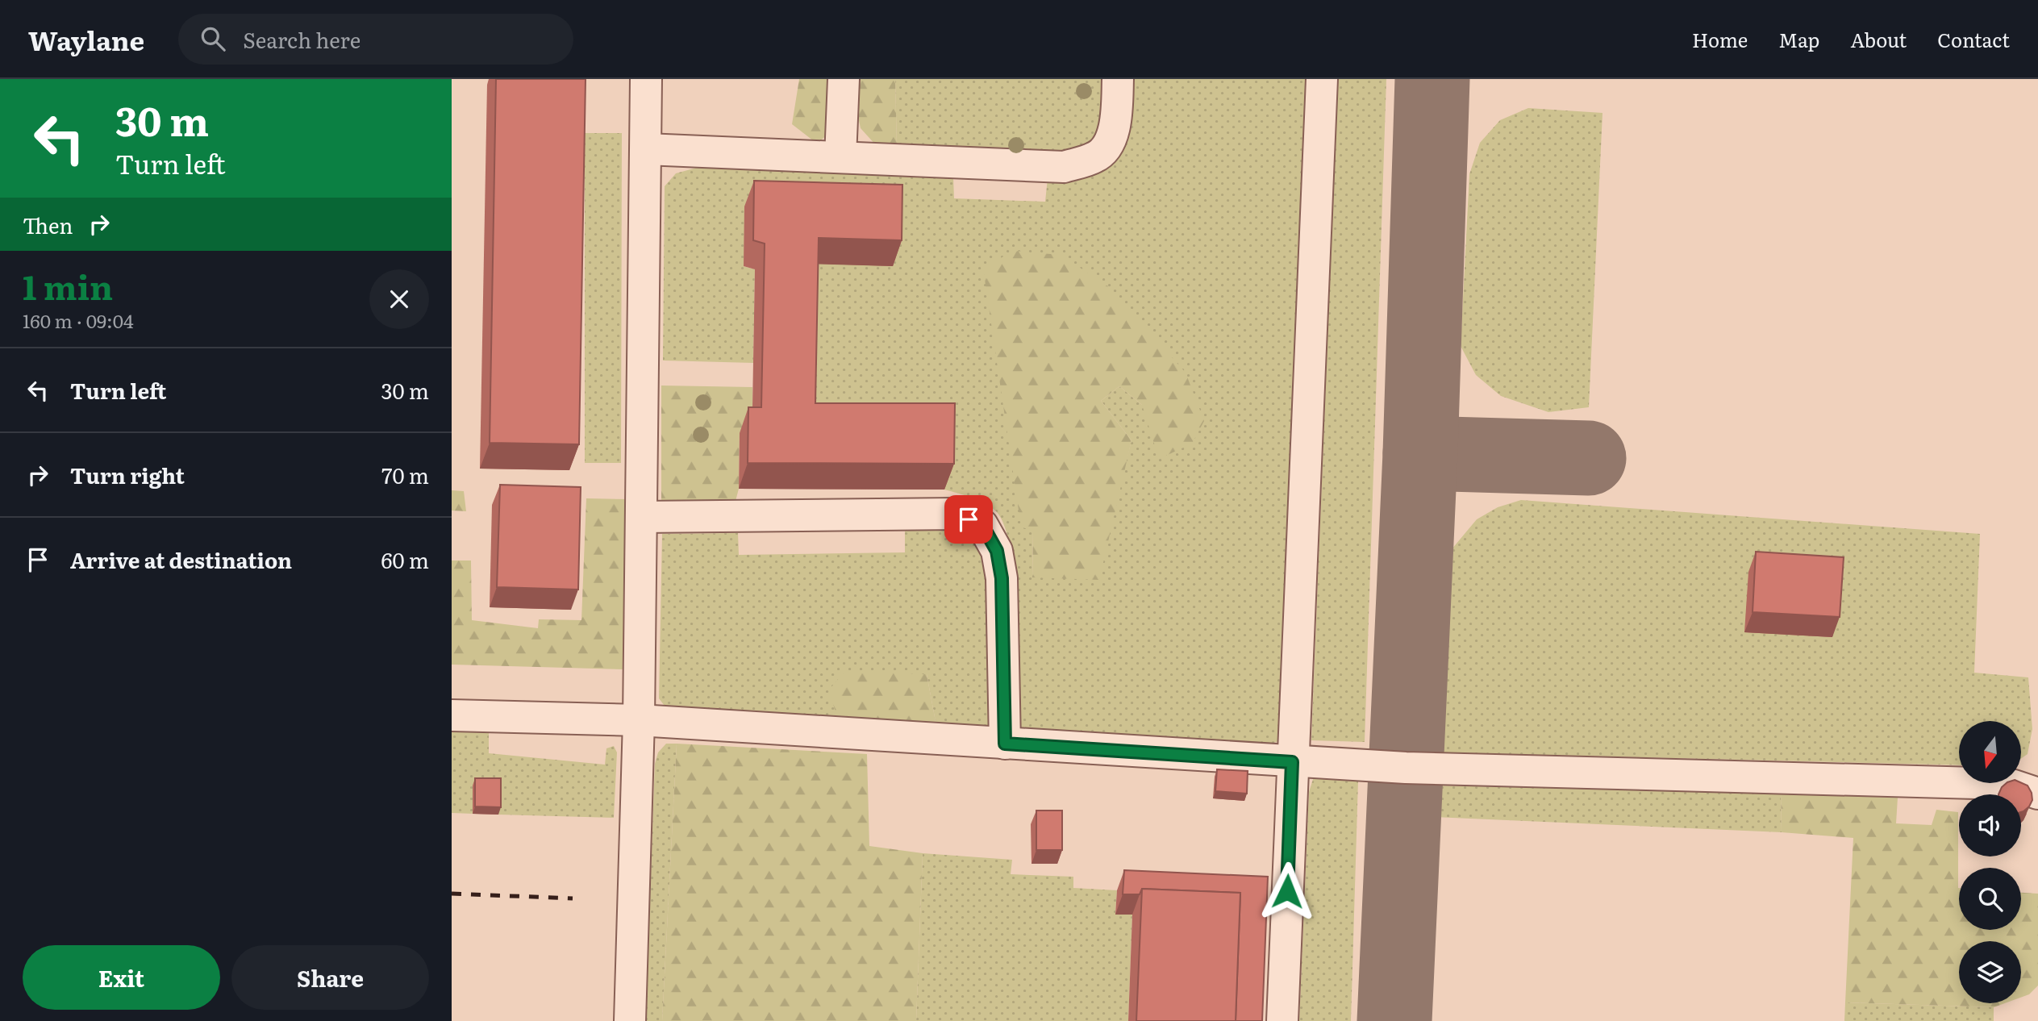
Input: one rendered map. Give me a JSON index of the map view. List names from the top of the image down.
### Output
{
  "north": "bottom",
  "page": {
    "header": "Waylane",
    "search": "Search here",
    "nav": [
      "Home",
      "Map",
      "About",
      "Contact"
    ],
    "turn": ["30 m", "Turn left"],
    "then": "Then",
    "heading": ["1 min", "160 m · 09:04"],
    "list": [
      {
        "name": "Turn left",
        "value": "30 m"
      },
      {
        "name": "Turn right",
        "value": "70 m"
      },
      {
        "name": "Arrive at destination",
        "value": "60 m"
      }
    ],
    "buttons": ["Exit", "Share"]
  }
}
